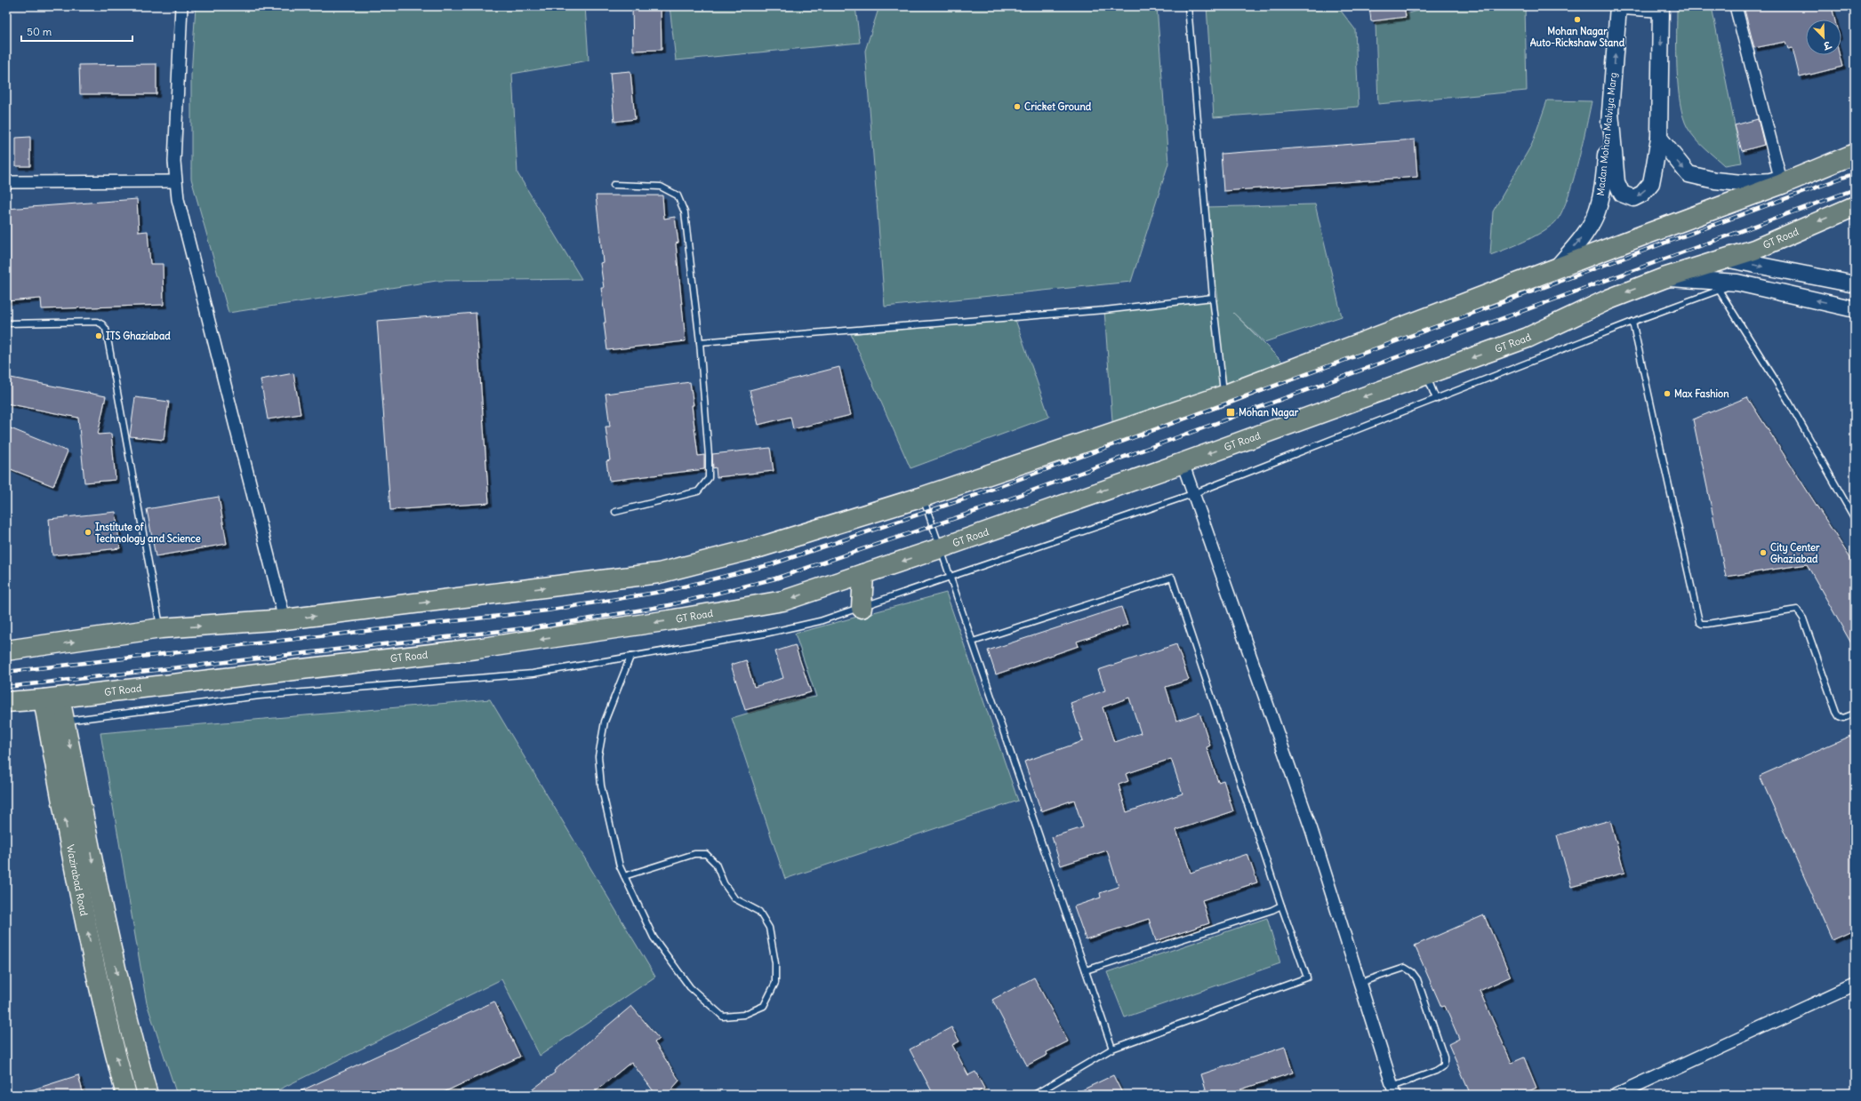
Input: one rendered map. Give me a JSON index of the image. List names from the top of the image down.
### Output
{
  "streets": {
    "highway": ["GT Road", "Wazirabad Road"],
    "main road": ["Madan Mohan Malviya Marg"]
  },
  "crossings": [
    ["GT Road", "Wazirabad Road"]
  ],
  "places": {
    "other": [
      "Mohan Nagar Auto-Rickshaw Stand",
      "Cricket Ground",
      "ITS Ghaziabad",
      "Max Fashion",
      "Institute of Technology and Science",
      "City Center Ghaziabad"
    ],
    "transit": ["Mohan Nagar"]
  },
  "scale_bar": "50 m",
  "north": "bottom right"
}
